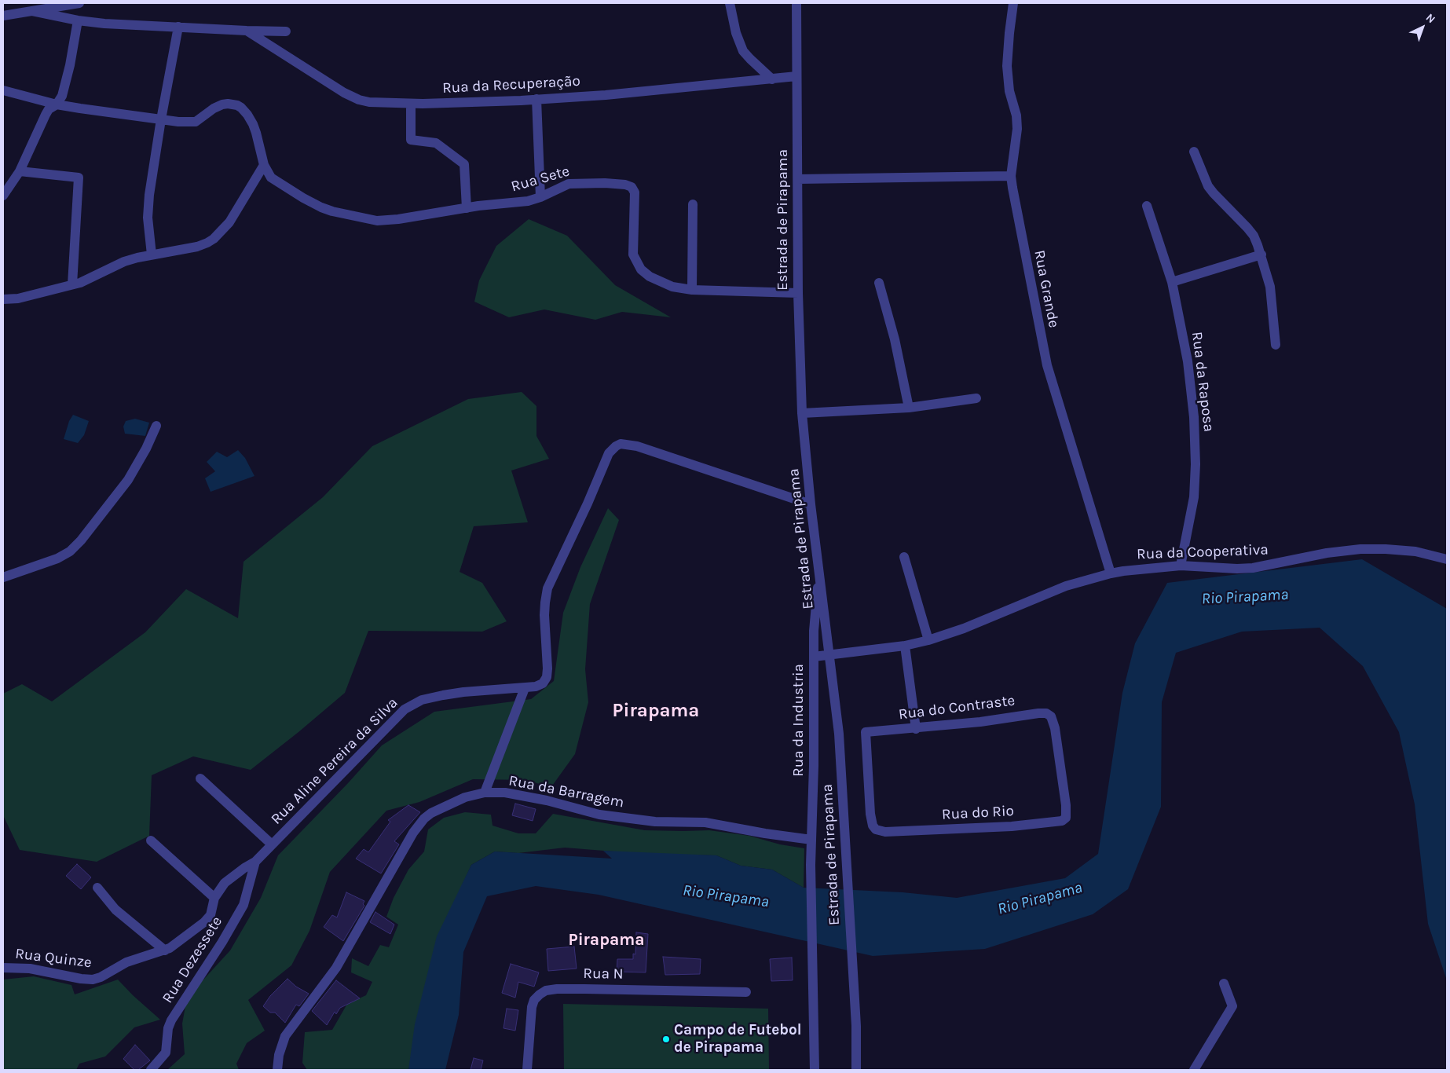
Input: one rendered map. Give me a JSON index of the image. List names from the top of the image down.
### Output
{
  "streets": {
    "street": [
      "Rua da Recuperação",
      "Rua Sete",
      "Estrada de Pirapama",
      "Rua Grande",
      "Rua da Raposa",
      "Rua da Cooperativa",
      "Rua do Contraste",
      "Rua da Industria",
      "Rua Aline Pereira da Silva",
      "Rua da Barragem",
      "Rua do Rio",
      "Rua Quinze",
      "Rua Dezessete",
      "Rua N"
    ]
  },
  "crossings": [
    ["Rua da Recuperação", "Estrada de Pirapama"],
    ["Estrada de Pirapama", "Rua da Cooperativa"],
    ["Estrada de Pirapama", "Rua da Industria"],
    ["Estrada de Pirapama", "Rua Aline Pereira da Silva"],
    ["Rua Grande", "Rua da Cooperativa"],
    ["Rua da Raposa", "Rua da Cooperativa"],
    ["Rua da Cooperativa", "Rua da Industria"],
    ["Rua do Contraste", "Rua do Rio"],
    ["Rua da Industria", "Rua da Barragem"],
    ["Rua Aline Pereira da Silva", "Rua Dezessete"]
  ],
  "districts": ["Pirapama", "Pirapama"],
  "water": ["Rio Pirapama"],
  "places": ["Campo de Futebol de Pirapama"],
  "north": "top right"
}
